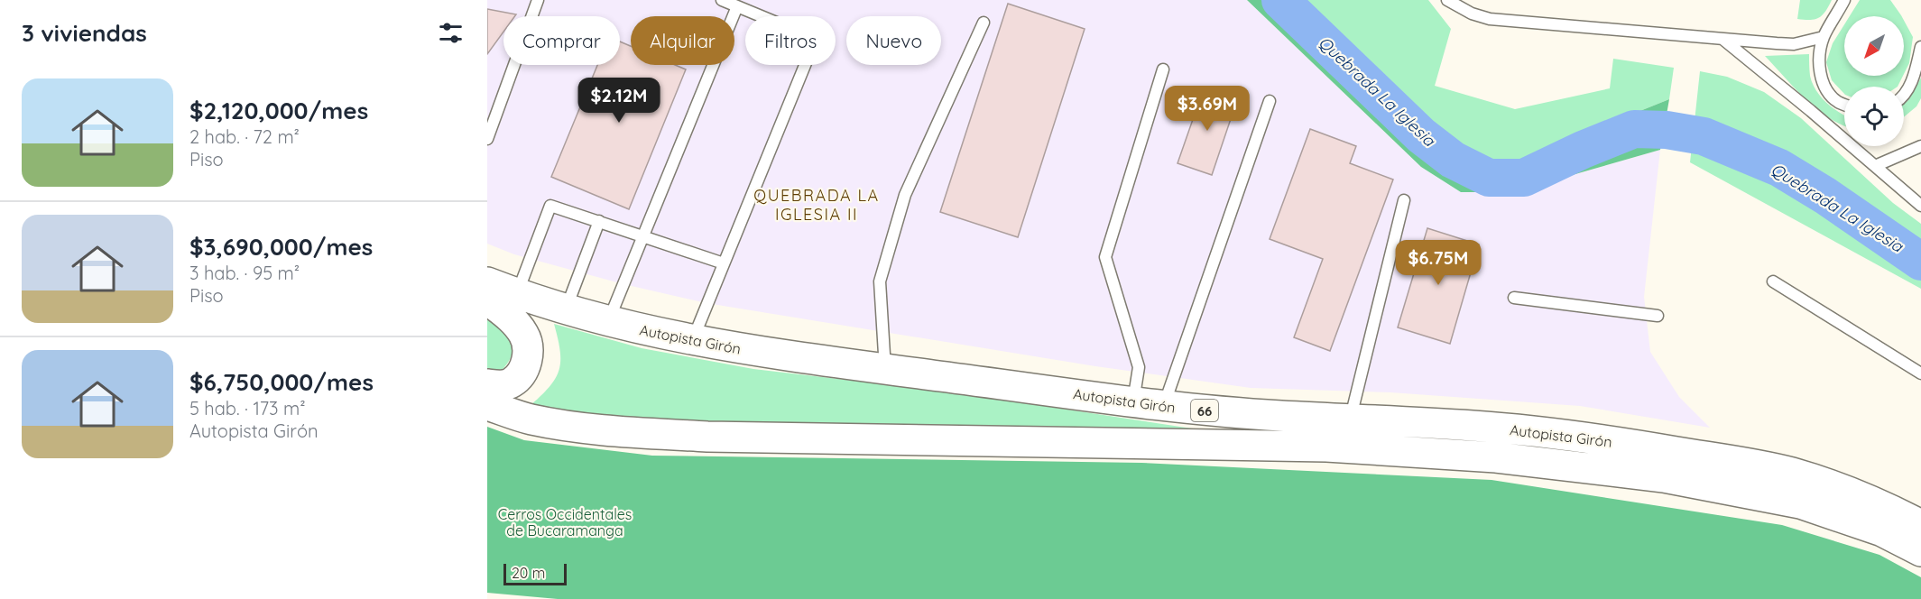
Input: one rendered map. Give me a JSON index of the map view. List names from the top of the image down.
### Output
{
  "streets": {
    "highway": ["Autopista Girón", "66"]
  },
  "districts": ["QUEBRADA LA IGLESIA II"],
  "water": ["Quebrada La Iglesia"],
  "parks": ["Cerros Occidentales de Bucaramanga"],
  "scale_bar": "20 m",
  "north": "bottom left",
  "page": {
    "heading": "3 viviendas",
    "chip": [
      "Comprar",
      "Alquilar",
      "Filtros",
      "Nuevo"
    ],
    "list": [
      {
        "name": "$2,120,000/mes",
        "note": "2 hab. · 72 m² · Piso"
      },
      {
        "name": "$3,690,000/mes",
        "note": "3 hab. · 95 m² · Piso"
      },
      {
        "name": "$6,750,000/mes",
        "note": "5 hab. · 173 m² · Autopista Girón"
      }
    ],
    "price": ["$2.12M", "$3.69M", "$6.75M"],
    "scale": "20 m"
  }
}
